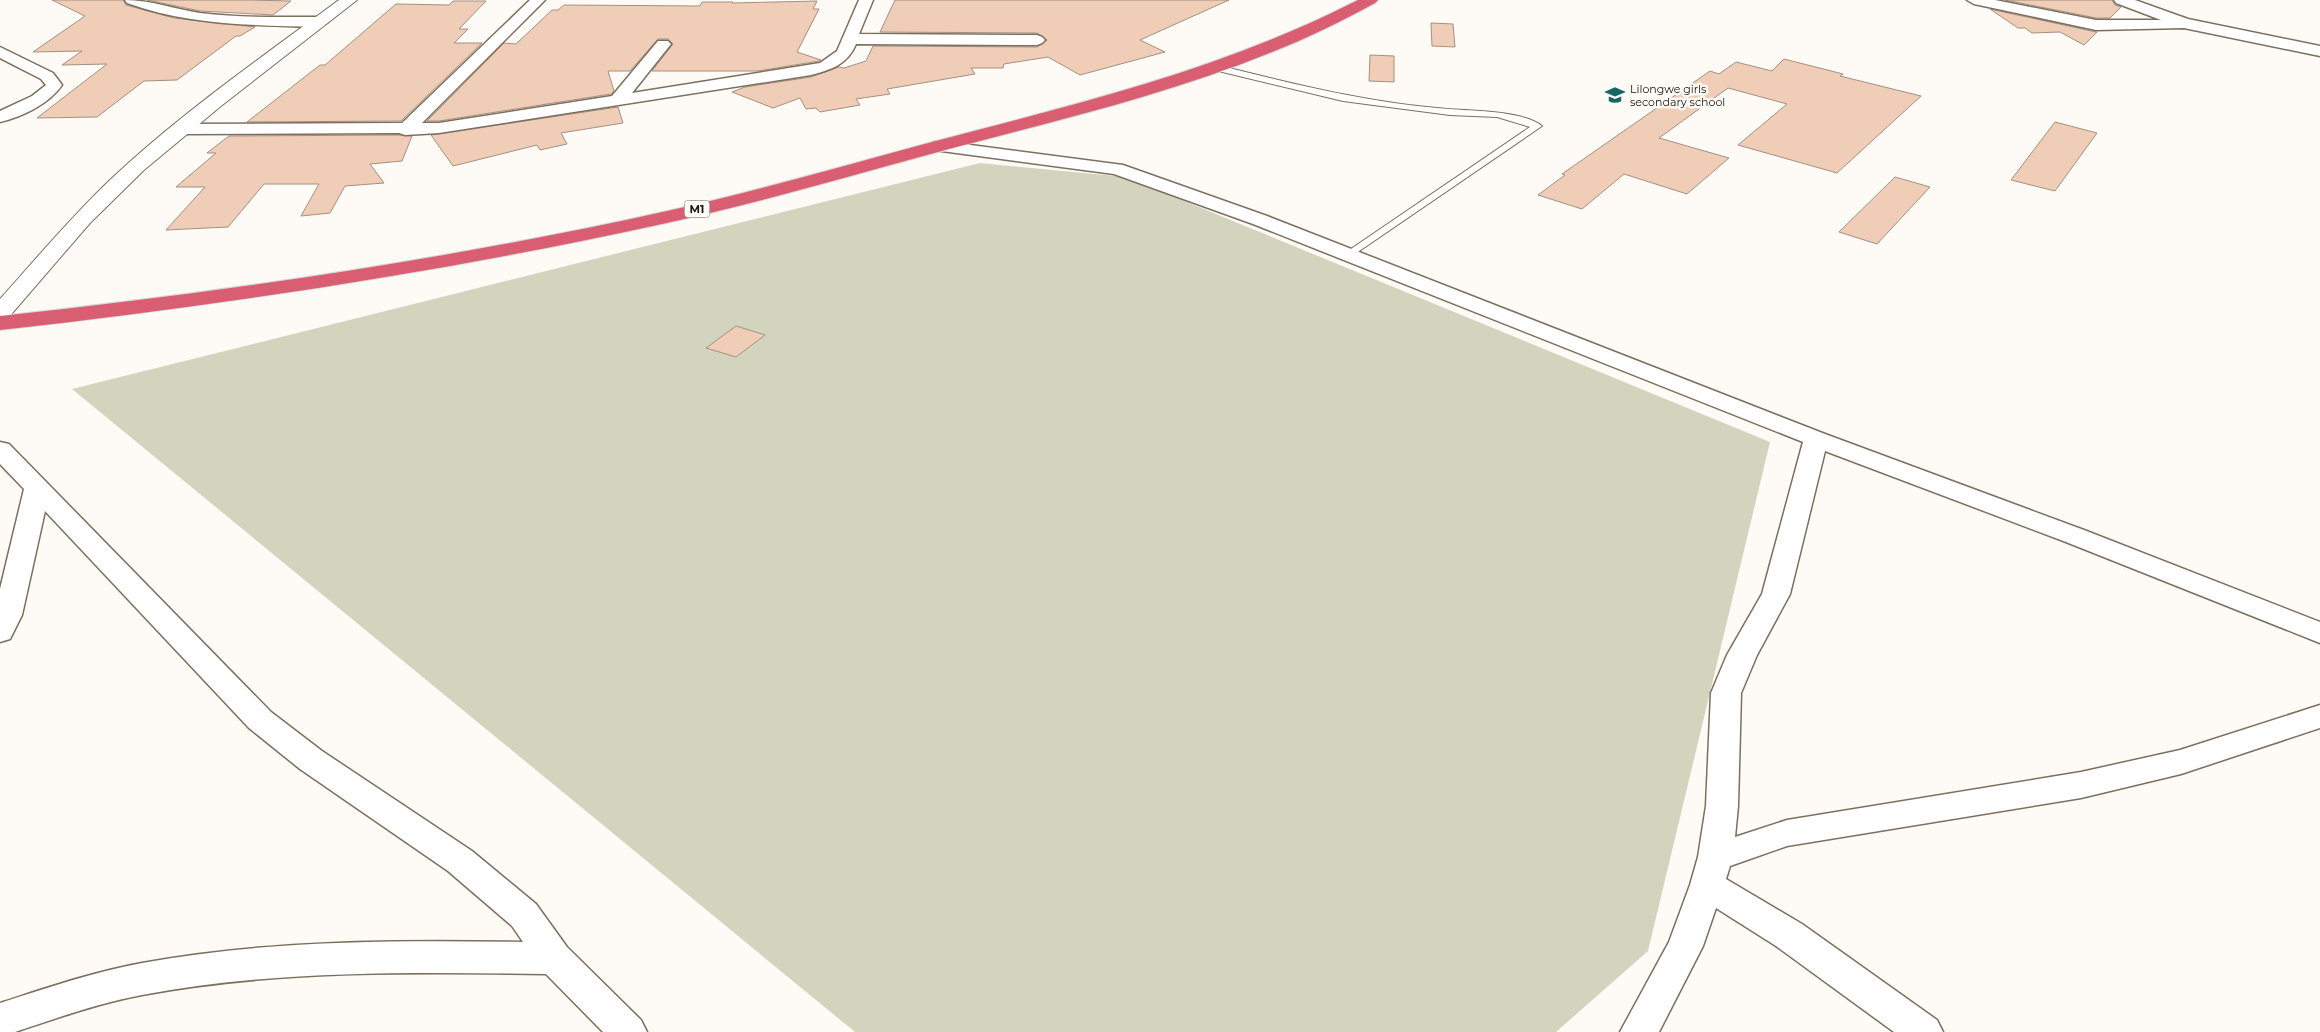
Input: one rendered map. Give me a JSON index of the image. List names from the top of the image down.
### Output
{
  "streets": {
    "highway": ["M1"]
  },
  "places": {
    "school or university": ["Lilongwe girls secondary school"]
  }
}
